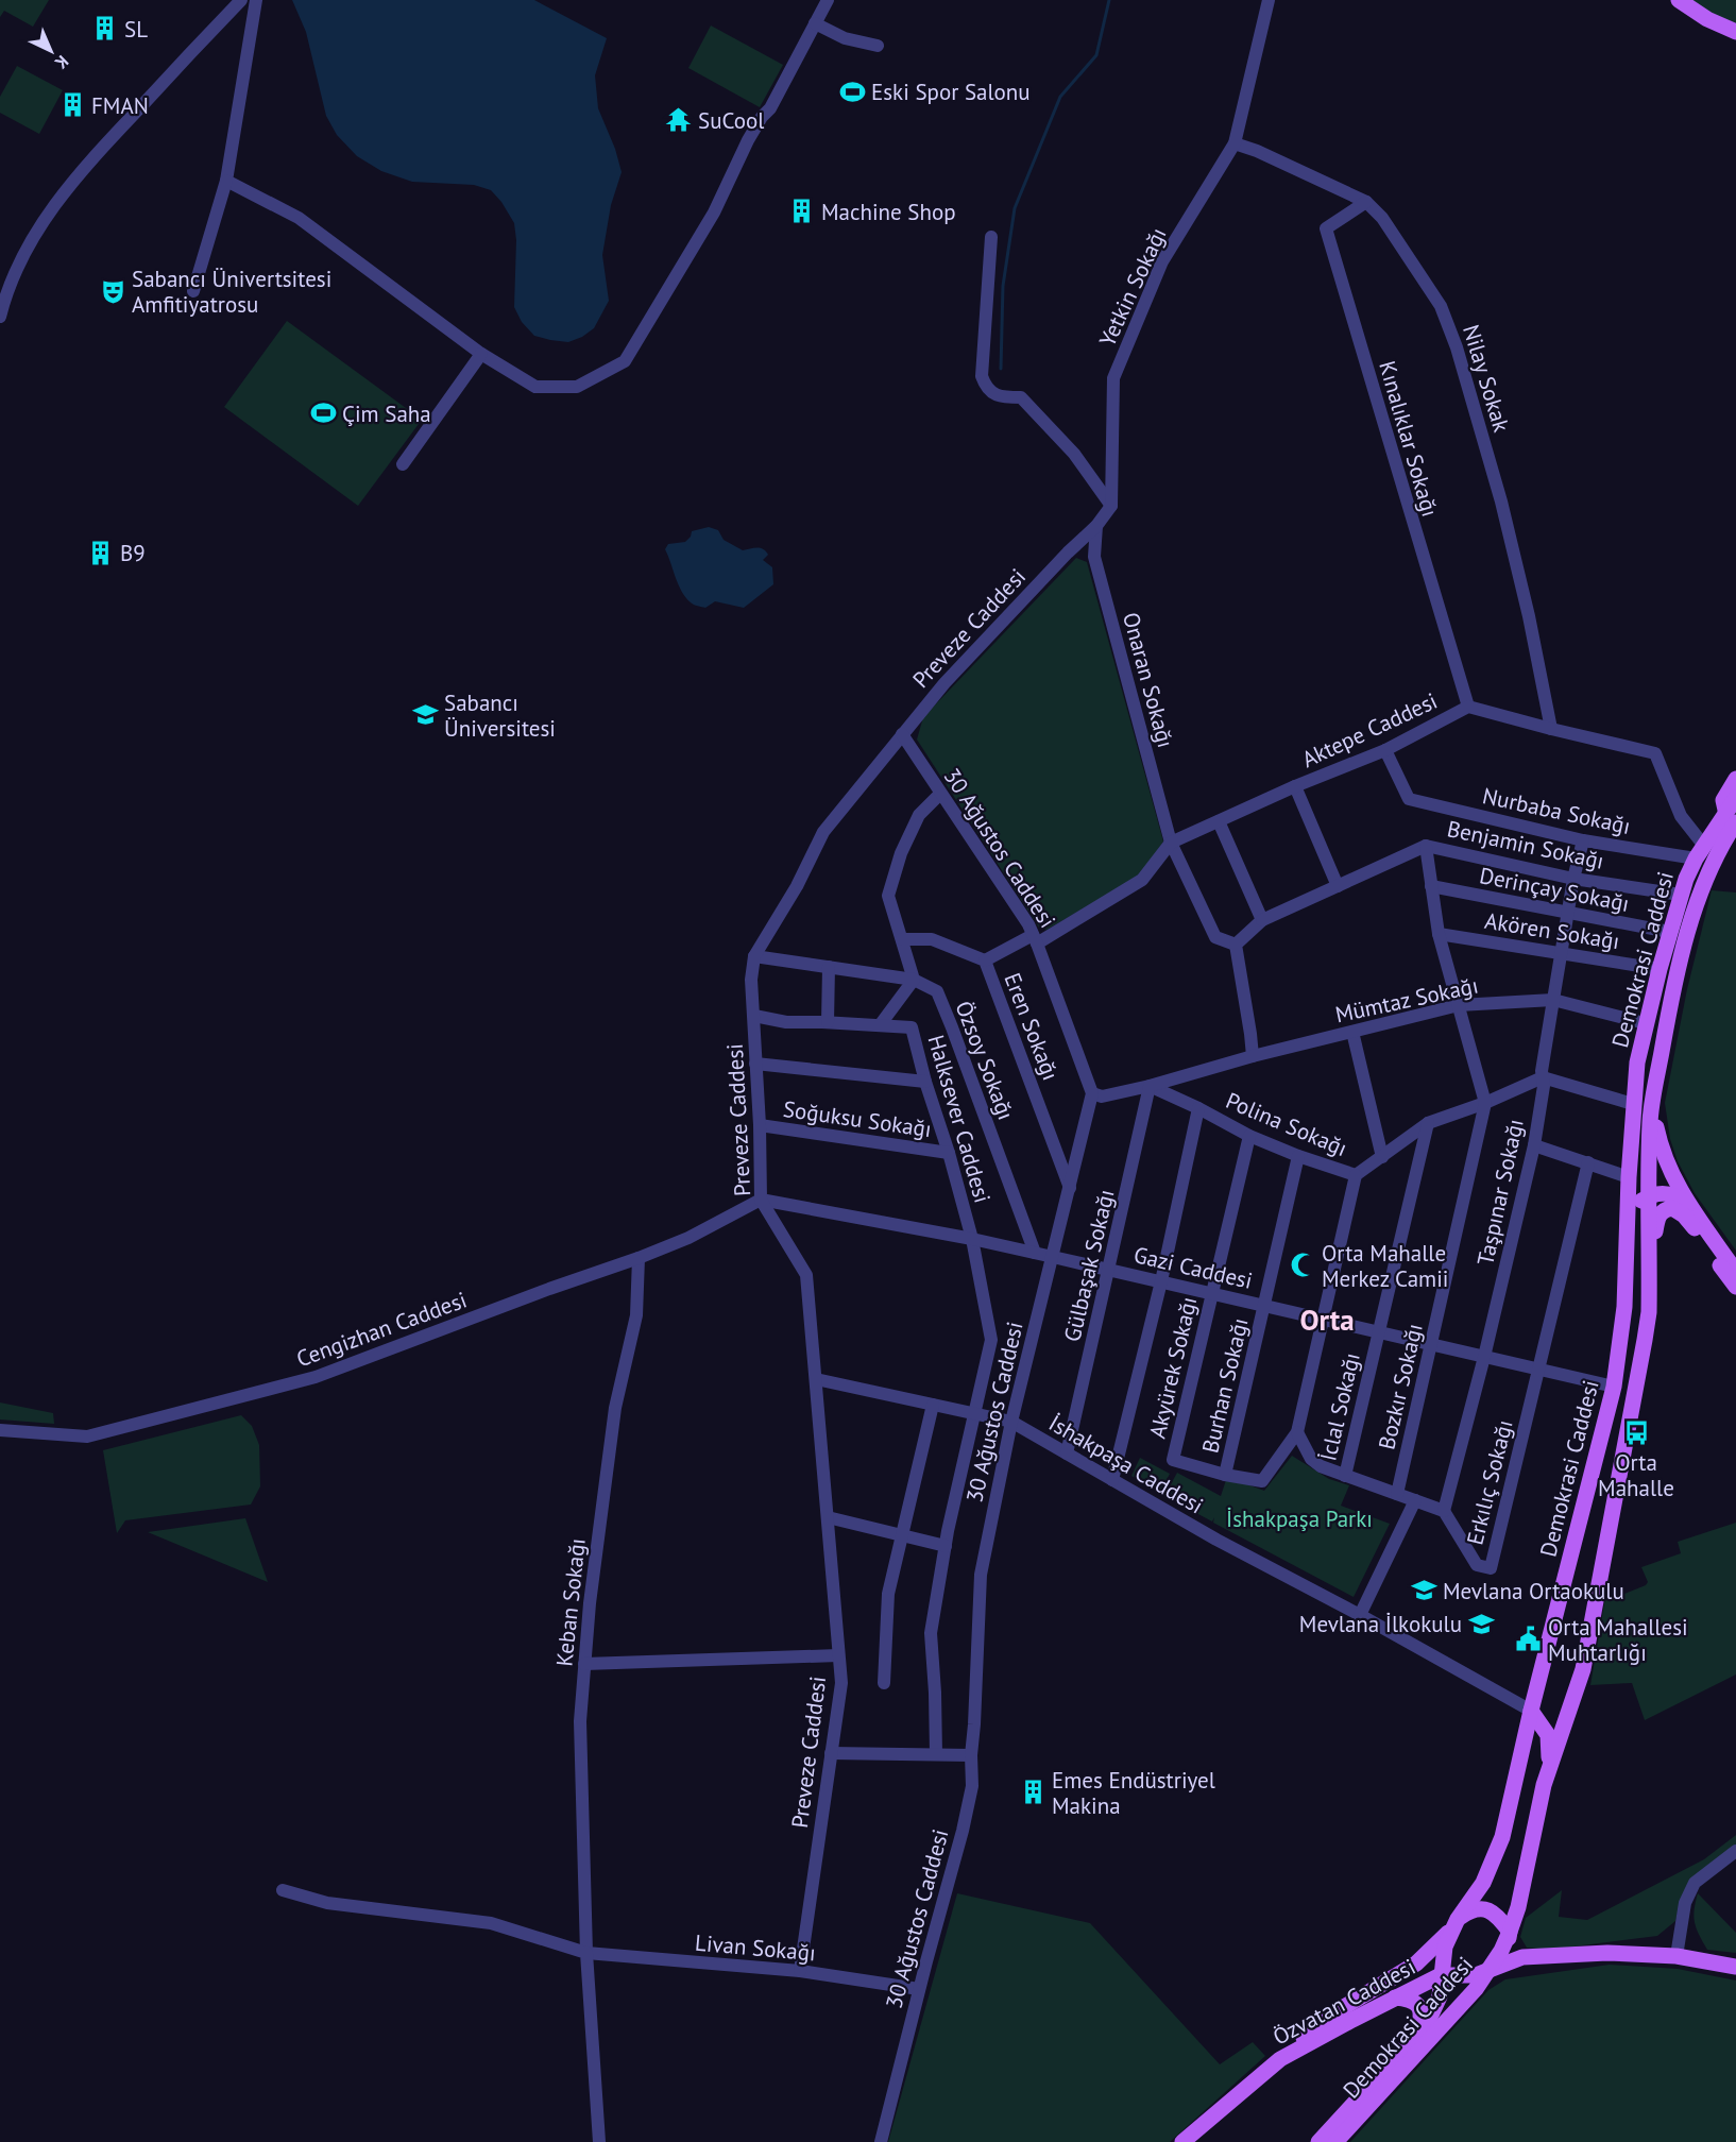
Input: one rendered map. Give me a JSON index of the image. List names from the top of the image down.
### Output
{
  "streets": {
    "main road": ["Demokrasi Caddesi", "Özvatan Caddesi"],
    "street": [
      "Yetkin Sokağı",
      "Nilay Sokak",
      "Kınalıklar Sokağı",
      "Preveze Caddesi",
      "Onaran Sokağı",
      "Aktepe Caddesi",
      "Nurbaba Sokağı",
      "Benjamin Sokağı",
      "30 Ağustos Caddesi",
      "Derinçay Sokağı",
      "Akören Sokağı",
      "Mümtaz Sokağı",
      "Eren Sokağı",
      "Özsoy Sokağı",
      "Soğuksu Sokağı",
      "Halksever Caddesi",
      "Polina Sokağı",
      "Taşpınar Sokağı",
      "Gülbaşak Sokağı",
      "Gazi Caddesi",
      "Cengizhan Caddesi",
      "Akyürek Sokağı",
      "Burhan Sokağı",
      "Bozkır Sokağı",
      "İclal Sokağı",
      "İshakpaşa Caddesi",
      "Erkılıç Sokağı",
      "Keban Sokağı",
      "Livan Sokağı"
    ]
  },
  "crossings": [
    ["Yetkin Sokağı", "Nilay Sokak"],
    ["Nilay Sokak", "Kınalıklar Sokağı"],
    ["Nilay Sokak", "Aktepe Caddesi"],
    ["Kınalıklar Sokağı", "Aktepe Caddesi"],
    ["Preveze Caddesi", "Onaran Sokağı"],
    ["Preveze Caddesi", "30 Ağustos Caddesi"],
    ["Preveze Caddesi", "Soğuksu Sokağı"],
    ["Preveze Caddesi", "Halksever Caddesi"],
    ["Preveze Caddesi", "Gazi Caddesi"],
    ["Preveze Caddesi", "Cengizhan Caddesi"],
    ["Preveze Caddesi", "İshakpaşa Caddesi"],
    ["Preveze Caddesi", "Livan Sokağı"],
    ["Onaran Sokağı", "Aktepe Caddesi"],
    ["Onaran Sokağı", "Benjamin Sokağı"],
    ["Aktepe Caddesi", "Nurbaba Sokağı"],
    ["Aktepe Caddesi", "30 Ağustos Caddesi"],
    ["Aktepe Caddesi", "Demokrasi Caddesi"],
    ["Aktepe Caddesi", "Eren Sokağı"],
    ["Nurbaba Sokağı", "Demokrasi Caddesi"],
    ["Nurbaba Sokağı", "Taşpınar Sokağı"],
    ["Benjamin Sokağı", "Demokrasi Caddesi"],
    ["Benjamin Sokağı", "Taşpınar Sokağı"],
    ["30 Ağustos Caddesi", "Eren Sokağı"],
    ["30 Ağustos Caddesi", "Gazi Caddesi"],
    ["30 Ağustos Caddesi", "İshakpaşa Caddesi"],
    ["30 Ağustos Caddesi", "Livan Sokağı"],
    ["Derinçay Sokağı", "Demokrasi Caddesi"],
    ["Derinçay Sokağı", "Taşpınar Sokağı"],
    ["Akören Sokağı", "Demokrasi Caddesi"],
    ["Akören Sokağı", "Taşpınar Sokağı"],
    ["Demokrasi Caddesi", "Mümtaz Sokağı"],
    ["Demokrasi Caddesi", "Gazi Caddesi"],
    ["Demokrasi Caddesi", "İshakpaşa Caddesi"],
    ["Demokrasi Caddesi", "Özvatan Caddesi"],
    ["Mümtaz Sokağı", "Polina Sokağı"],
    ["Mümtaz Sokağı", "Taşpınar Sokağı"],
    ["Mümtaz Sokağı", "Gülbaşak Sokağı"],
    ["Özsoy Sokağı", "Gazi Caddesi"],
    ["Soğuksu Sokağı", "Halksever Caddesi"],
    ["Halksever Caddesi", "Gazi Caddesi"],
    ["Halksever Caddesi", "İshakpaşa Caddesi"],
    ["Polina Sokağı", "Taşpınar Sokağı"],
    ["Polina Sokağı", "Gülbaşak Sokağı"],
    ["Polina Sokağı", "Akyürek Sokağı"],
    ["Polina Sokağı", "Burhan Sokağı"],
    ["Polina Sokağı", "Bozkır Sokağı"],
    ["Polina Sokağı", "İclal Sokağı"],
    ["Taşpınar Sokağı", "Gazi Caddesi"],
    ["Taşpınar Sokağı", "Erkılıç Sokağı"],
    ["Gülbaşak Sokağı", "Gazi Caddesi"],
    ["Gülbaşak Sokağı", "İshakpaşa Caddesi"],
    ["Gazi Caddesi", "Cengizhan Caddesi"],
    ["Gazi Caddesi", "Akyürek Sokağı"],
    ["Gazi Caddesi", "Burhan Sokağı"],
    ["Gazi Caddesi", "Bozkır Sokağı"],
    ["Gazi Caddesi", "İclal Sokağı"],
    ["Gazi Caddesi", "Erkılıç Sokağı"],
    ["Cengizhan Caddesi", "Keban Sokağı"],
    ["Akyürek Sokağı", "Burhan Sokağı"],
    ["Bozkır Sokağı", "Erkılıç Sokağı"],
    ["İclal Sokağı", "Erkılıç Sokağı"],
    ["Keban Sokağı", "Livan Sokağı"]
  ],
  "districts": ["Orta"],
  "parks": ["İshakpaşa Parkı"],
  "places": {
    "building": [
      "SL",
      "FMAN",
      "Machine Shop",
      "B9",
      "Emes Endüstriyel Makina"
    ],
    "sports": ["Eski Spor Salonu", "Çim Saha"],
    "temple": ["SuCool"],
    "theatre": ["Sabancı Ünivertsitesi Amfitiyatrosu"],
    "school or university": ["Sabancı Üniversitesi", "Mevlana Ortaokulu", "Mevlana İlkokulu"],
    "mosque": ["Orta Mahalle Merkez Camii"],
    "bus stop": ["Orta Mahalle"],
    "public building": ["Orta Mahallesi Muhtarlığı"]
  },
  "north": "bottom right"
}
